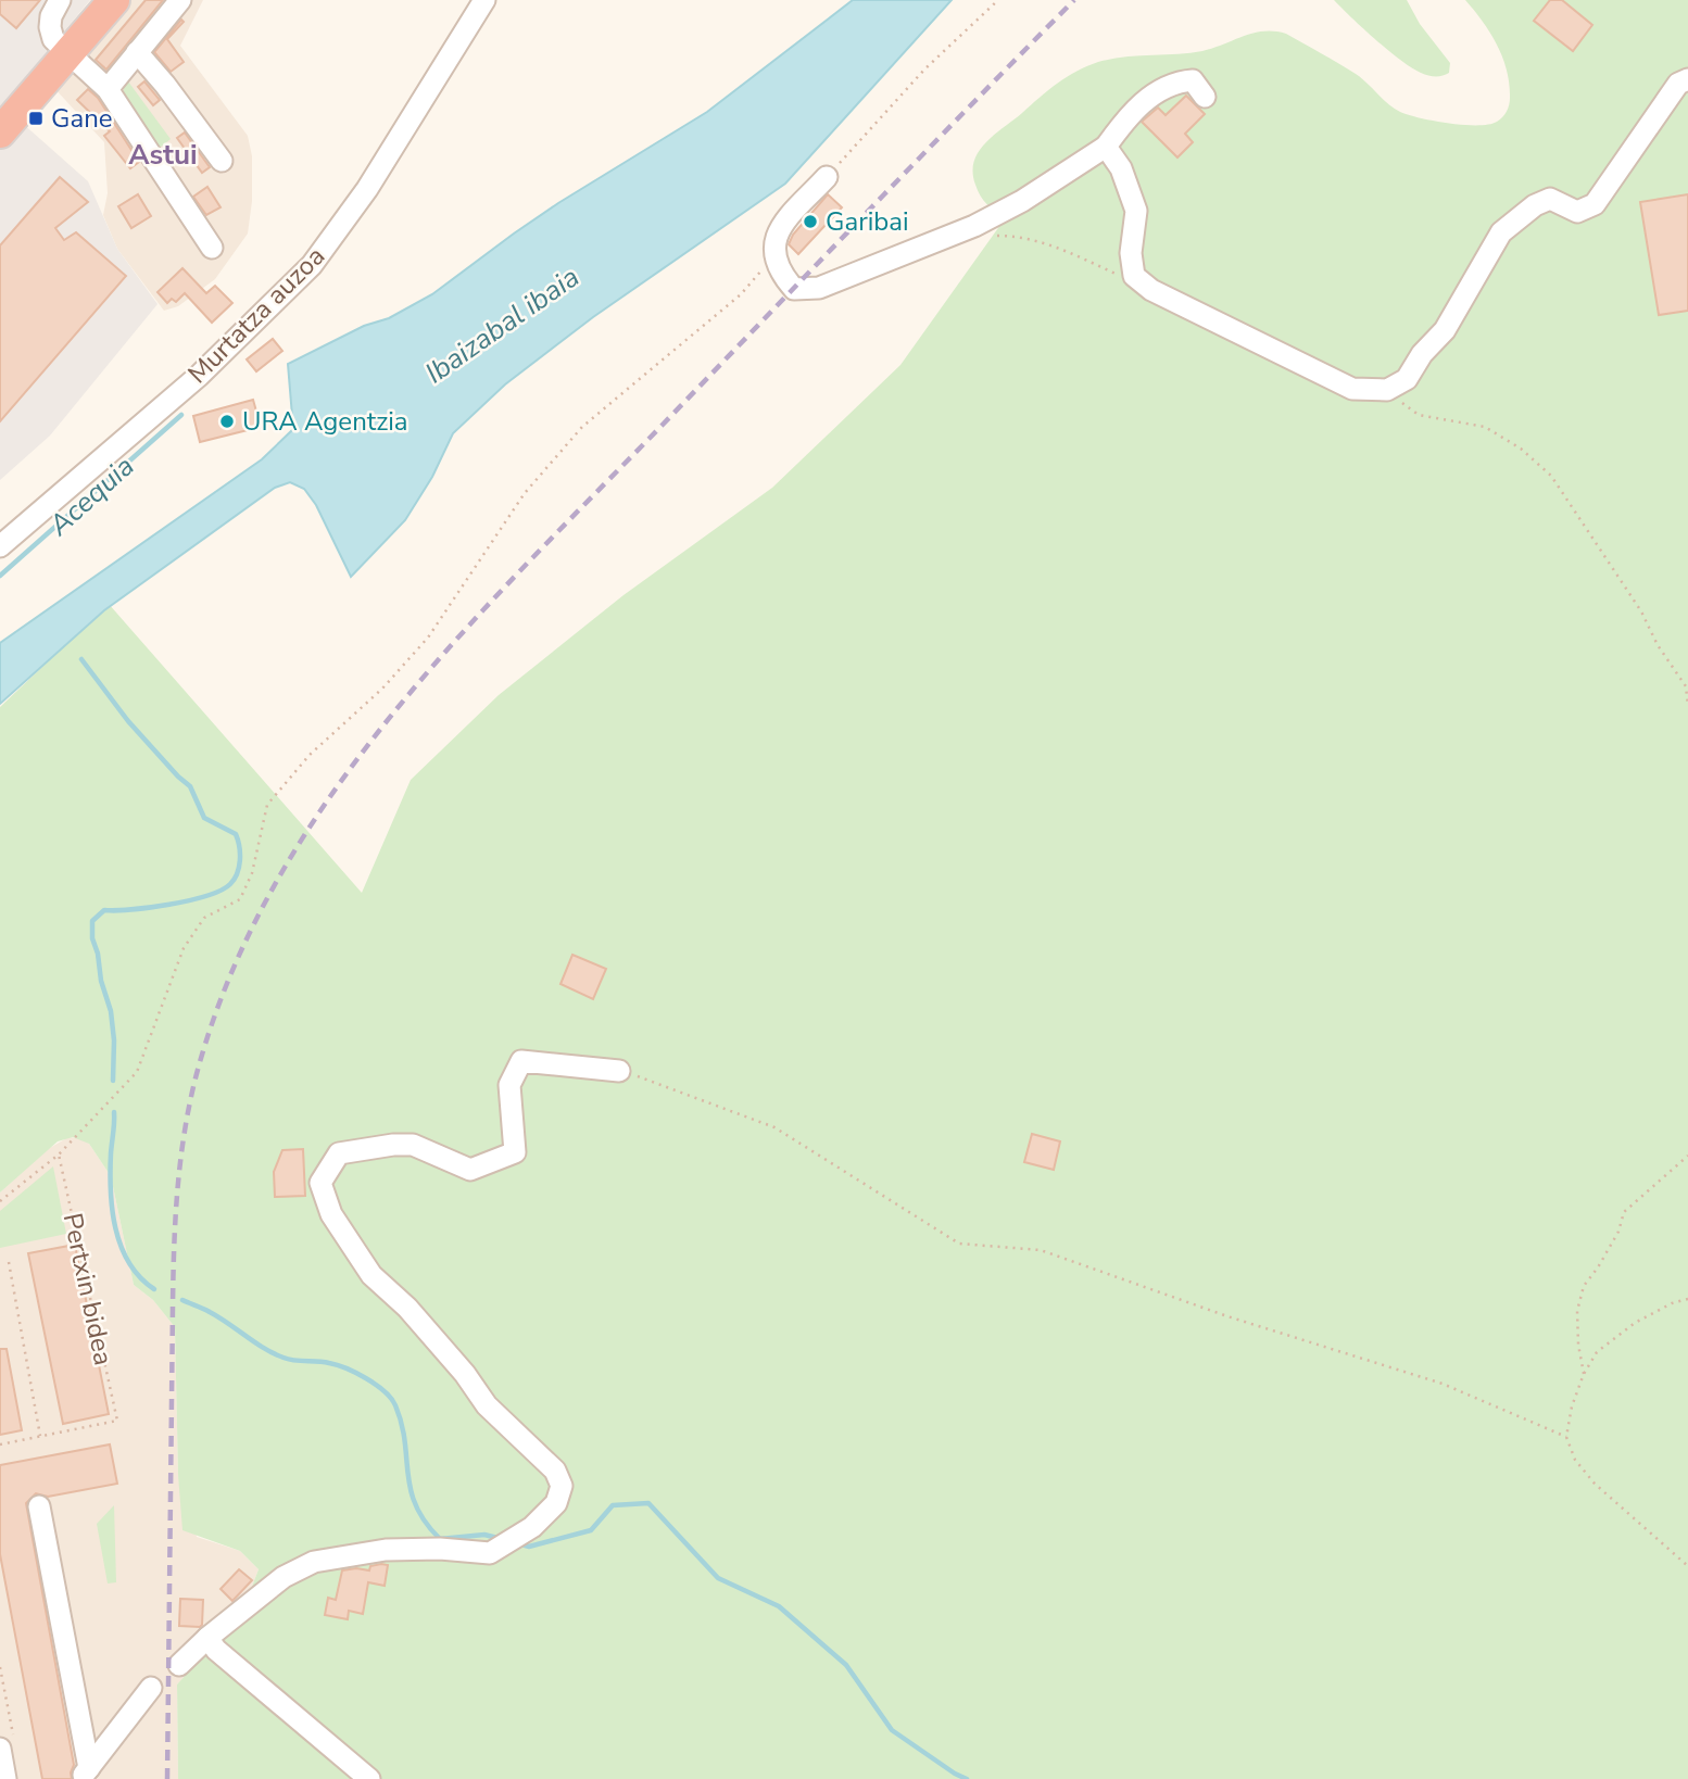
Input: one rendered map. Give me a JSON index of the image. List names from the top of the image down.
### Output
{
  "streets": {
    "street": ["Murtatza auzoa"],
    "path": ["Pertxin bidea"]
  },
  "districts": ["Astui"],
  "water": ["Ibaizabal ibaia", "Acequia"],
  "places": {
    "transit": ["Gane"],
    "other": ["Garibai", "URA Agentzia"]
  }
}
